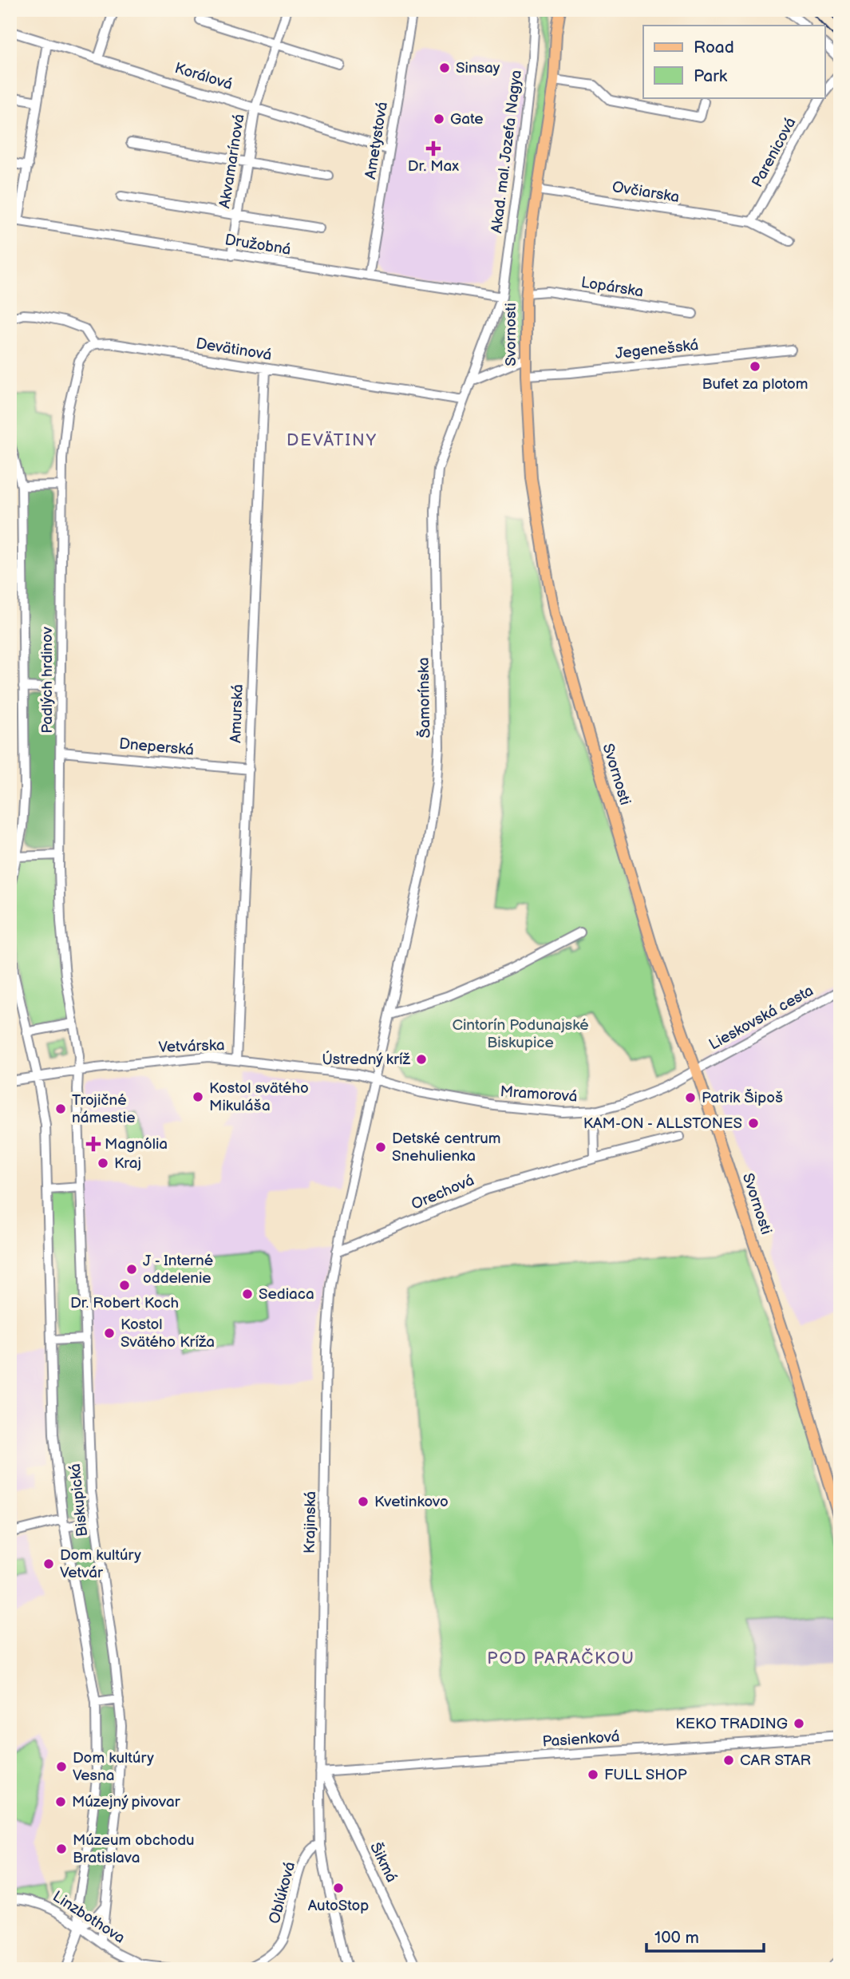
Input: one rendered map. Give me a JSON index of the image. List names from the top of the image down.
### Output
{
  "streets": {
    "main road": ["Svornosti"],
    "street": [
      "Korálová",
      "Ametystová",
      "Akad. mal. Jozefa Nagya",
      "Parenicová",
      "Akvamarínová",
      "Ovčiarska",
      "Družobná",
      "Lopárska",
      "Devätinová",
      "Jegenešská",
      "Padlých hrdinov",
      "Šamorínska",
      "Amurská",
      "Dneperská",
      "Lieskovská cesta",
      "Vetvárska",
      "Mramorová",
      "Orechová",
      "Biskupická",
      "Krajinská",
      "Pasienková",
      "Šikmá",
      "Oblúková",
      "Linzbothova"
    ]
  },
  "crossings": [
    ["Korálová", "Ametystová"],
    ["Korálová", "Akvamarínová"],
    ["Ametystová", "Družobná"],
    ["Akad. mal. Jozefa Nagya", "Družobná"],
    ["Akad. mal. Jozefa Nagya", "Šamorínska"],
    ["Parenicová", "Ovčiarska"],
    ["Akvamarínová", "Družobná"],
    ["Ovčiarska", "Svornosti"],
    ["Družobná", "Šamorínska"],
    ["Lopárska", "Svornosti"],
    ["Svornosti", "Jegenešská"],
    ["Svornosti", "Lieskovská cesta"],
    ["Svornosti", "Mramorová"],
    ["Devätinová", "Padlých hrdinov"],
    ["Devätinová", "Šamorínska"],
    ["Devätinová", "Amurská"],
    ["Padlých hrdinov", "Dneperská"],
    ["Šamorínska", "Vetvárska"],
    ["Šamorínska", "Mramorová"],
    ["Šamorínska", "Krajinská"],
    ["Amurská", "Dneperská"],
    ["Amurská", "Vetvárska"],
    ["Lieskovská cesta", "Mramorová"],
    ["Vetvárska", "Mramorová"],
    ["Vetvárska", "Krajinská"],
    ["Mramorová", "Krajinská"],
    ["Orechová", "Krajinská"],
    ["Biskupická", "Linzbothova"],
    ["Krajinská", "Pasienková"],
    ["Krajinská", "Šikmá"],
    ["Krajinská", "Oblúková"],
    ["Pasienková", "Šikmá"]
  ],
  "districts": ["DEVÄTINY", "POD PARAČKOU"],
  "parks": ["Cintorín Podunajské Biskupice"],
  "places": {
    "other": [
      "Sinsay",
      "Gate",
      "Bufet za plotom",
      "Ústredný kríž",
      "Kostol svätého Mikuláša",
      "Patrik Šipoš",
      "Trojičné námestie",
      "KAM-ON - ALLSTONES",
      "Detské centrum Snehulienka",
      "Kraj",
      "J - Interné oddelenie",
      "Dr. Robert Koch",
      "Sediaca",
      "Kostol Svätého Kríža",
      "Kvetinkovo",
      "Dom kultúry Vetvár",
      "KEKO TRADING",
      "CAR STAR",
      "Dom kultúry Vesna",
      "FULL SHOP",
      "Múzejný pivovar",
      "Múzeum obchodu Bratislava",
      "AutoStop"
    ],
    "health": ["Dr. Max", "Magnólia"]
  },
  "legend": ["Road", "Park"],
  "scale_bar": "100 m"
}
